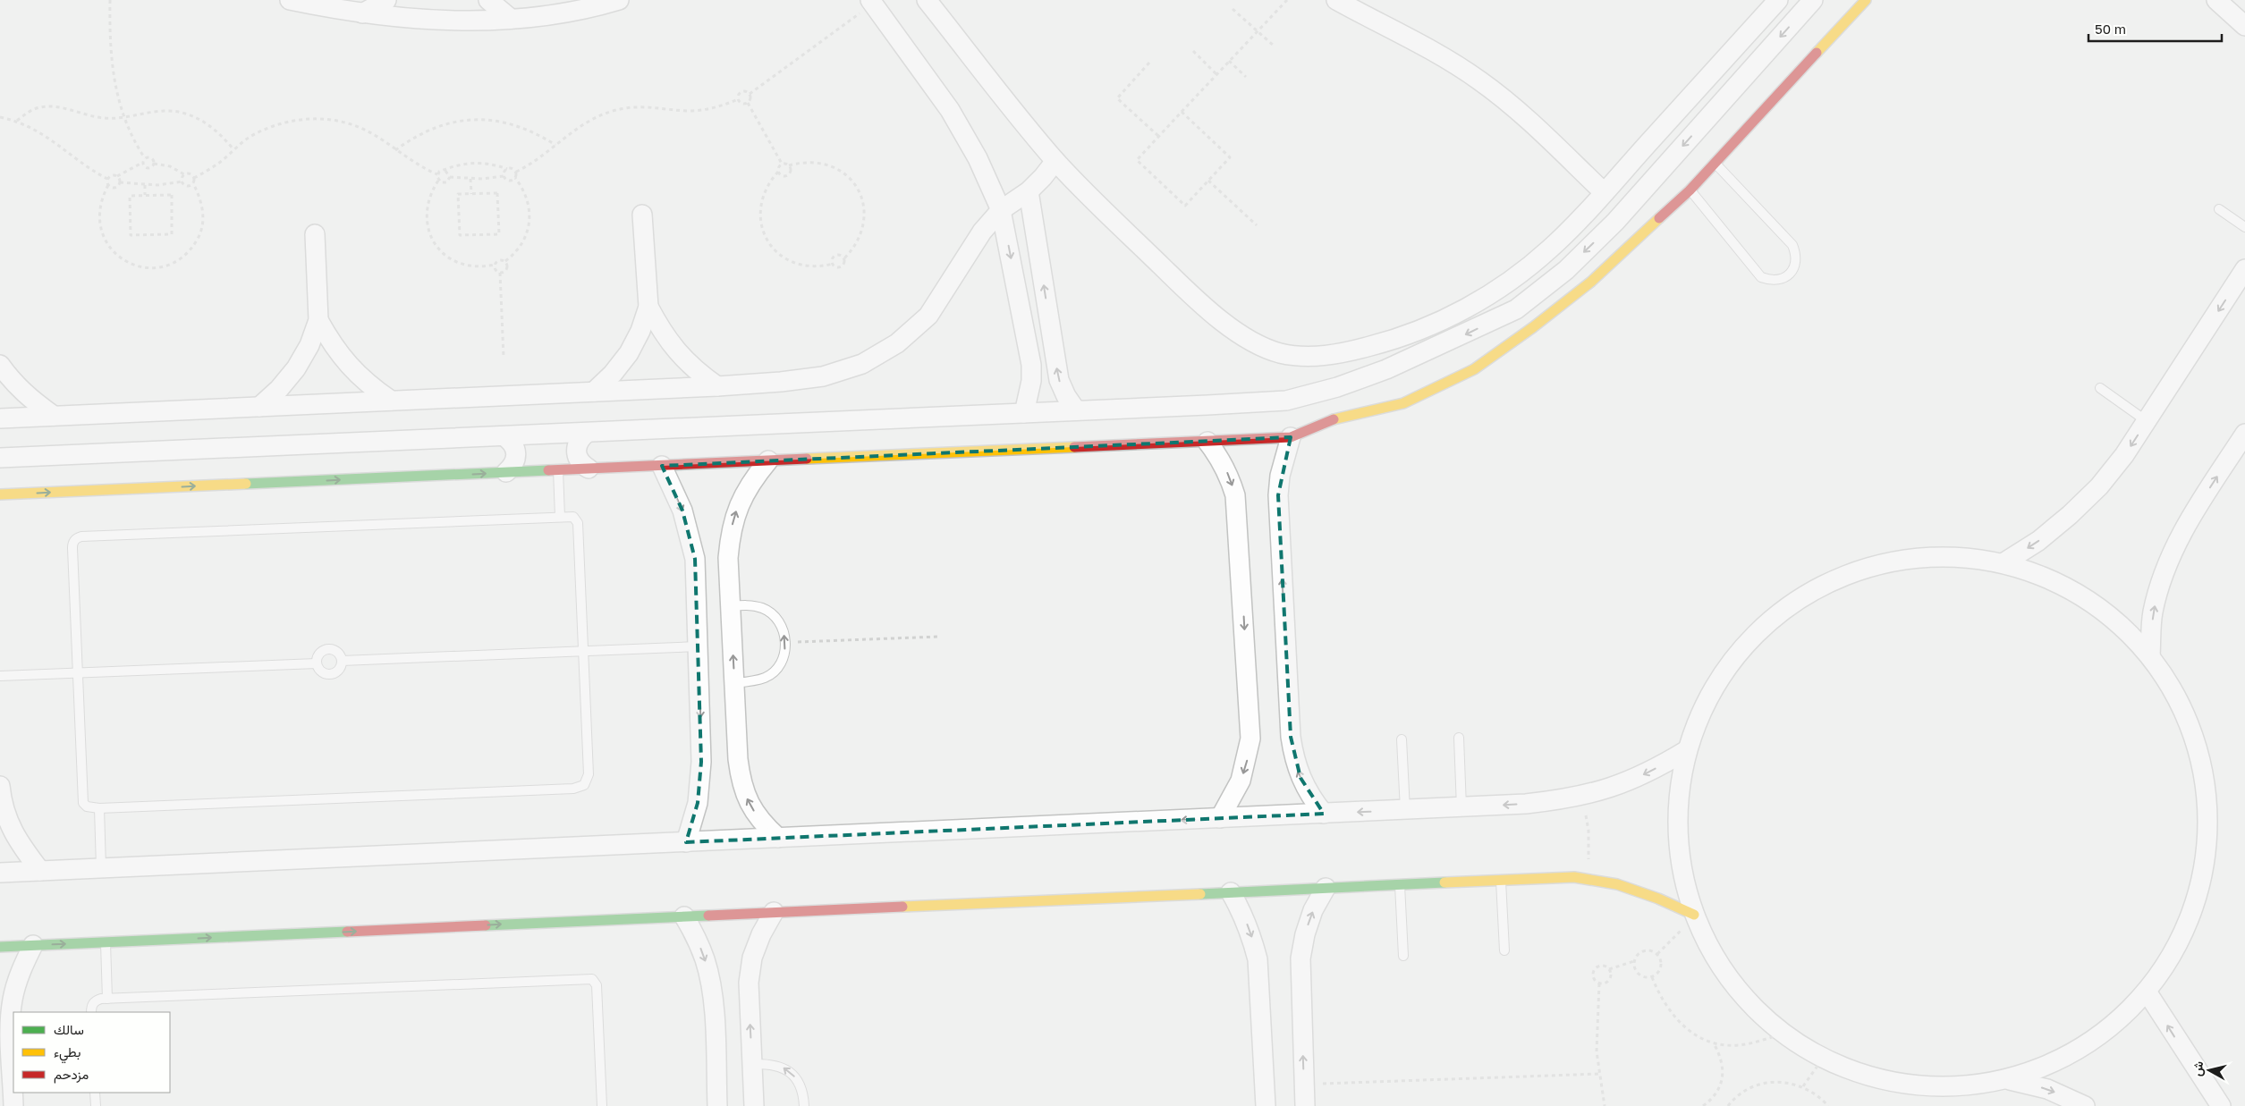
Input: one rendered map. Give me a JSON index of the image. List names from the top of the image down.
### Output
{
  "legend": ["سالك", "بطيء", "مزدحم"],
  "scale_bar": "50 m",
  "north": "left"
}
